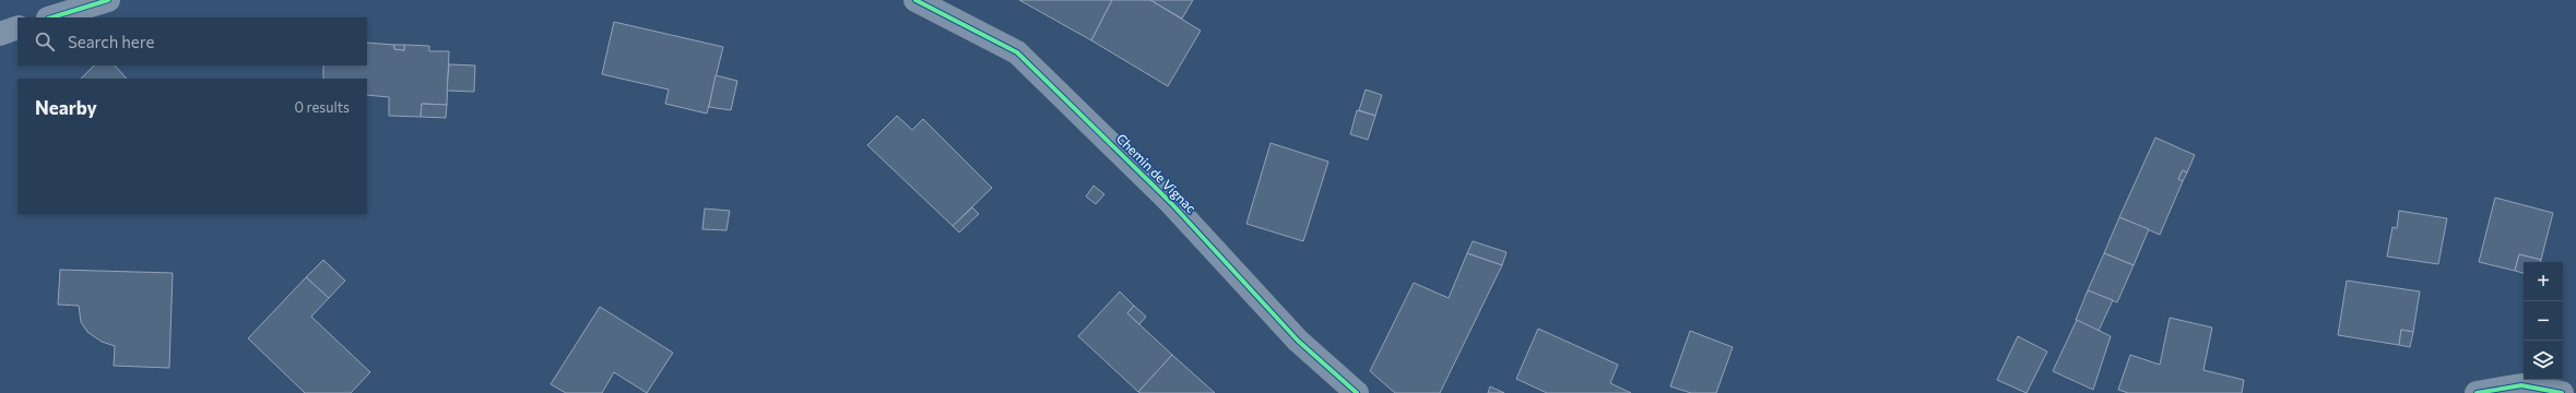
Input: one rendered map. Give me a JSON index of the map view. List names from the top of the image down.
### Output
{
  "streets": {
    "street": ["Chemin de Vignac"]
  },
  "page": {
    "search": "Search here",
    "heading": ["Nearby", "0 results"],
    "map_buttons": ["+", "−"]
  }
}
